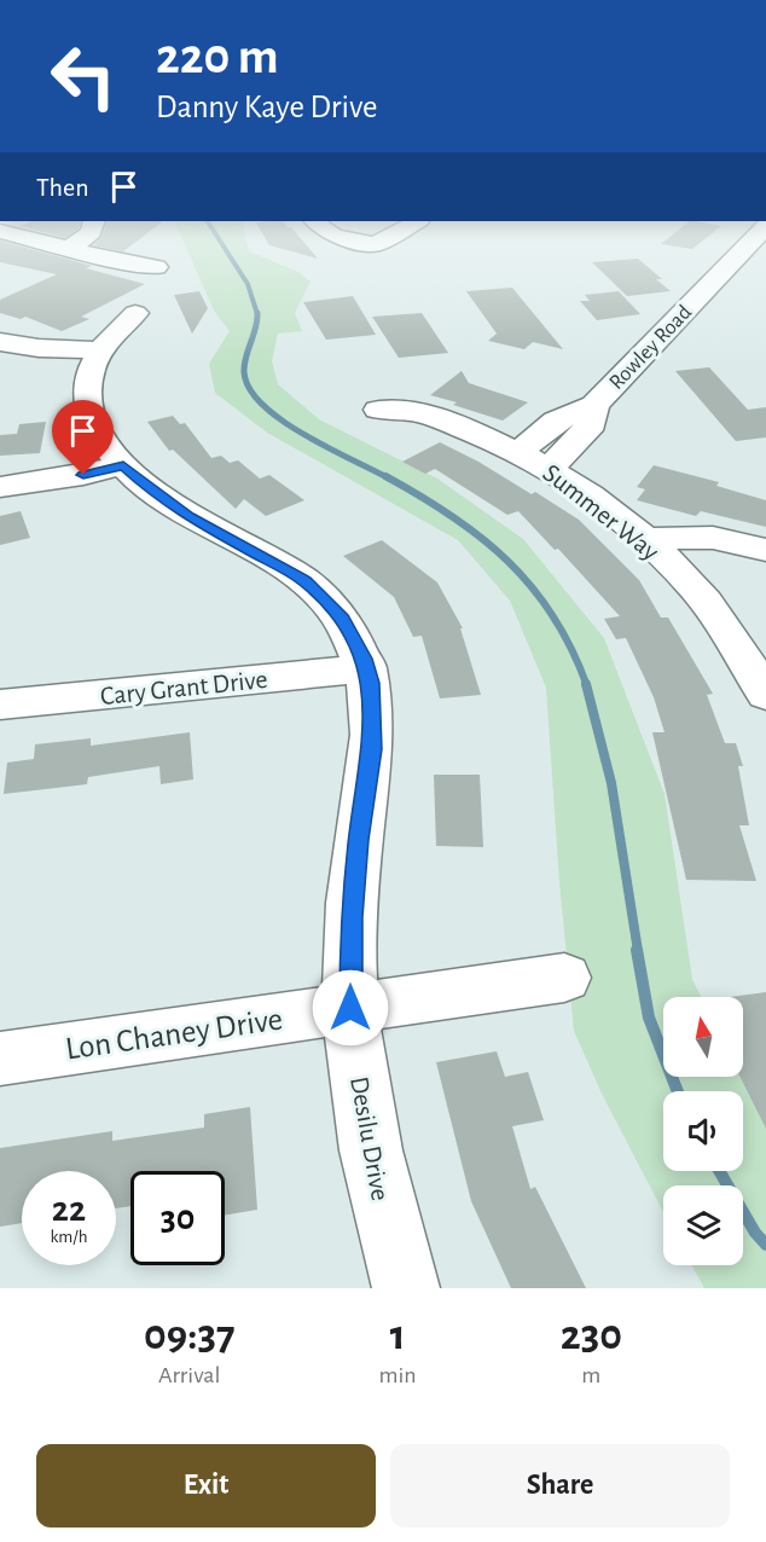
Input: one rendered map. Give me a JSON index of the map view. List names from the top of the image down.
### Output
{
  "streets": {
    "street": [
      "Rowley Road",
      "Summer Way",
      "Cary Grant Drive",
      "Lon Chaney Drive",
      "Desilu Drive"
    ]
  },
  "crossings": [
    ["Rowley Road", "Summer Way"],
    ["Cary Grant Drive", "Desilu Drive"],
    ["Lon Chaney Drive", "Desilu Drive"]
  ],
  "north": "top",
  "page": {
    "turn": ["220 m", "Danny Kaye Drive"],
    "then": "Then",
    "speed": "22 km/h",
    "limit": "30",
    "eta": [
      "09:37",
      "Arrival",
      "1",
      "min",
      "230",
      "m"
    ],
    "buttons": ["Exit", "Share"]
  }
}
